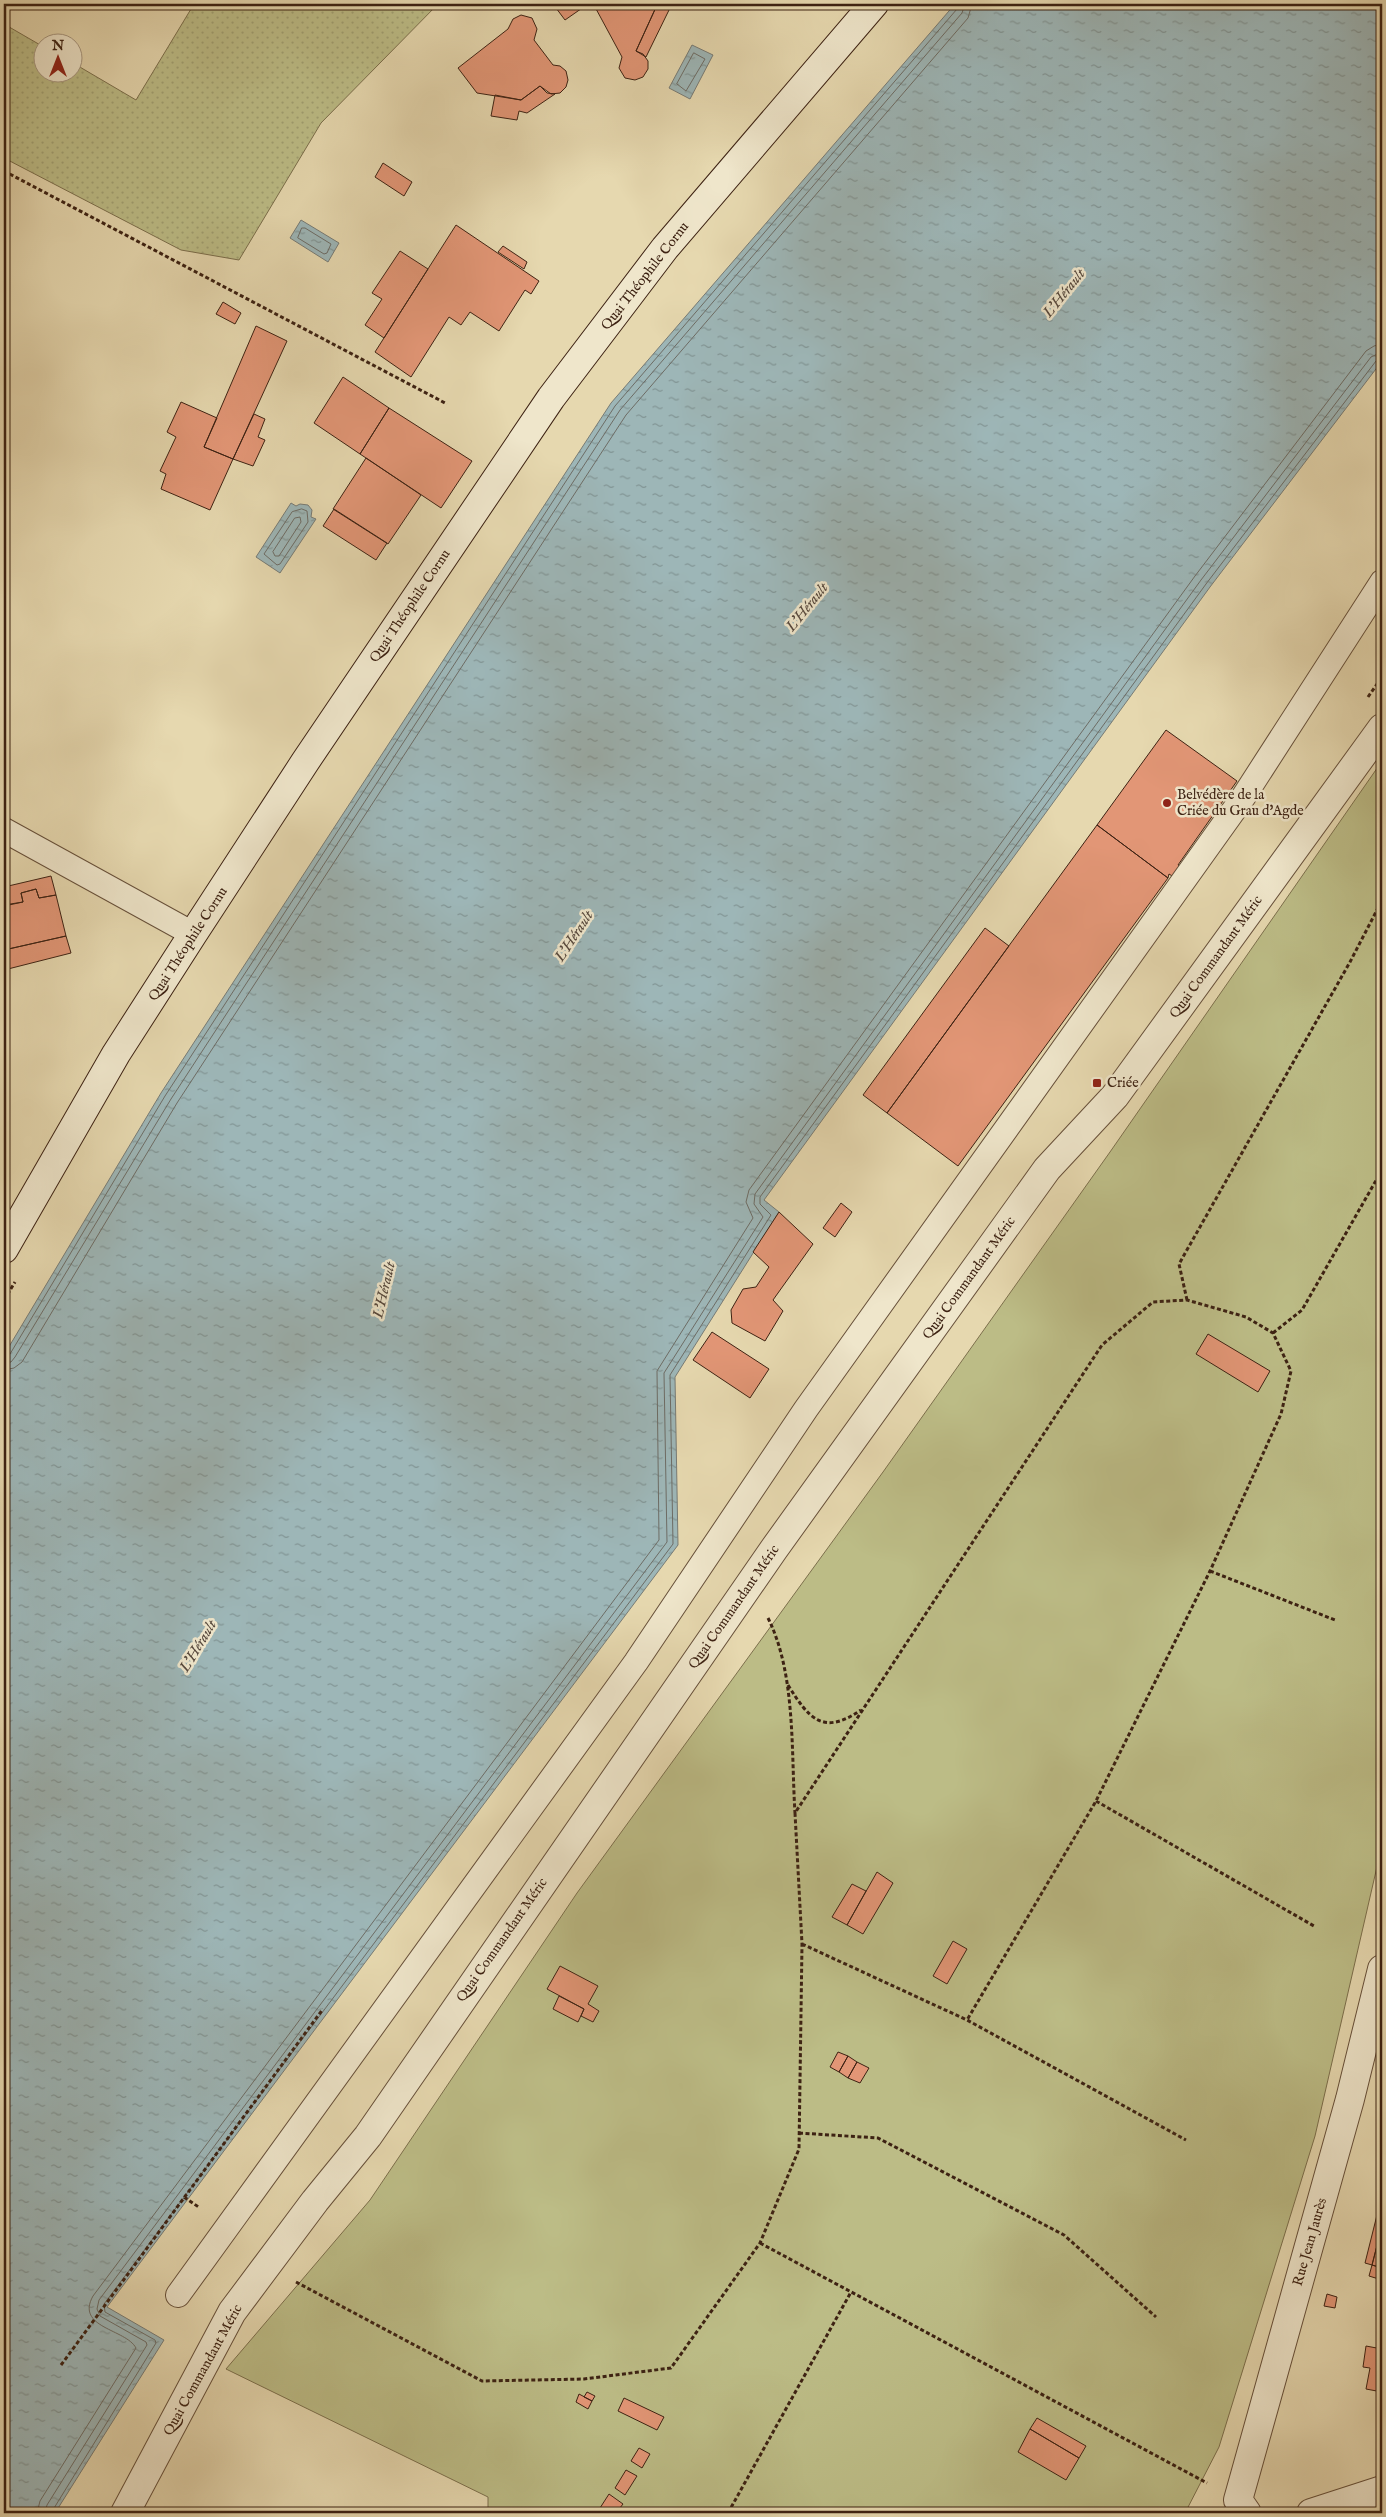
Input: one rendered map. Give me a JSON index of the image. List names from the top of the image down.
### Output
{
  "streets": {
    "street": ["Quai Théophile Cornu", "Quai Commandant Méric", "Rue Jean Jaurès"]
  },
  "water": ["L'Hérault"],
  "places": {
    "other": ["Belvédère de la Criée du Grau d'Agde"],
    "transit": ["Criée"]
  },
  "north": "top"
}
